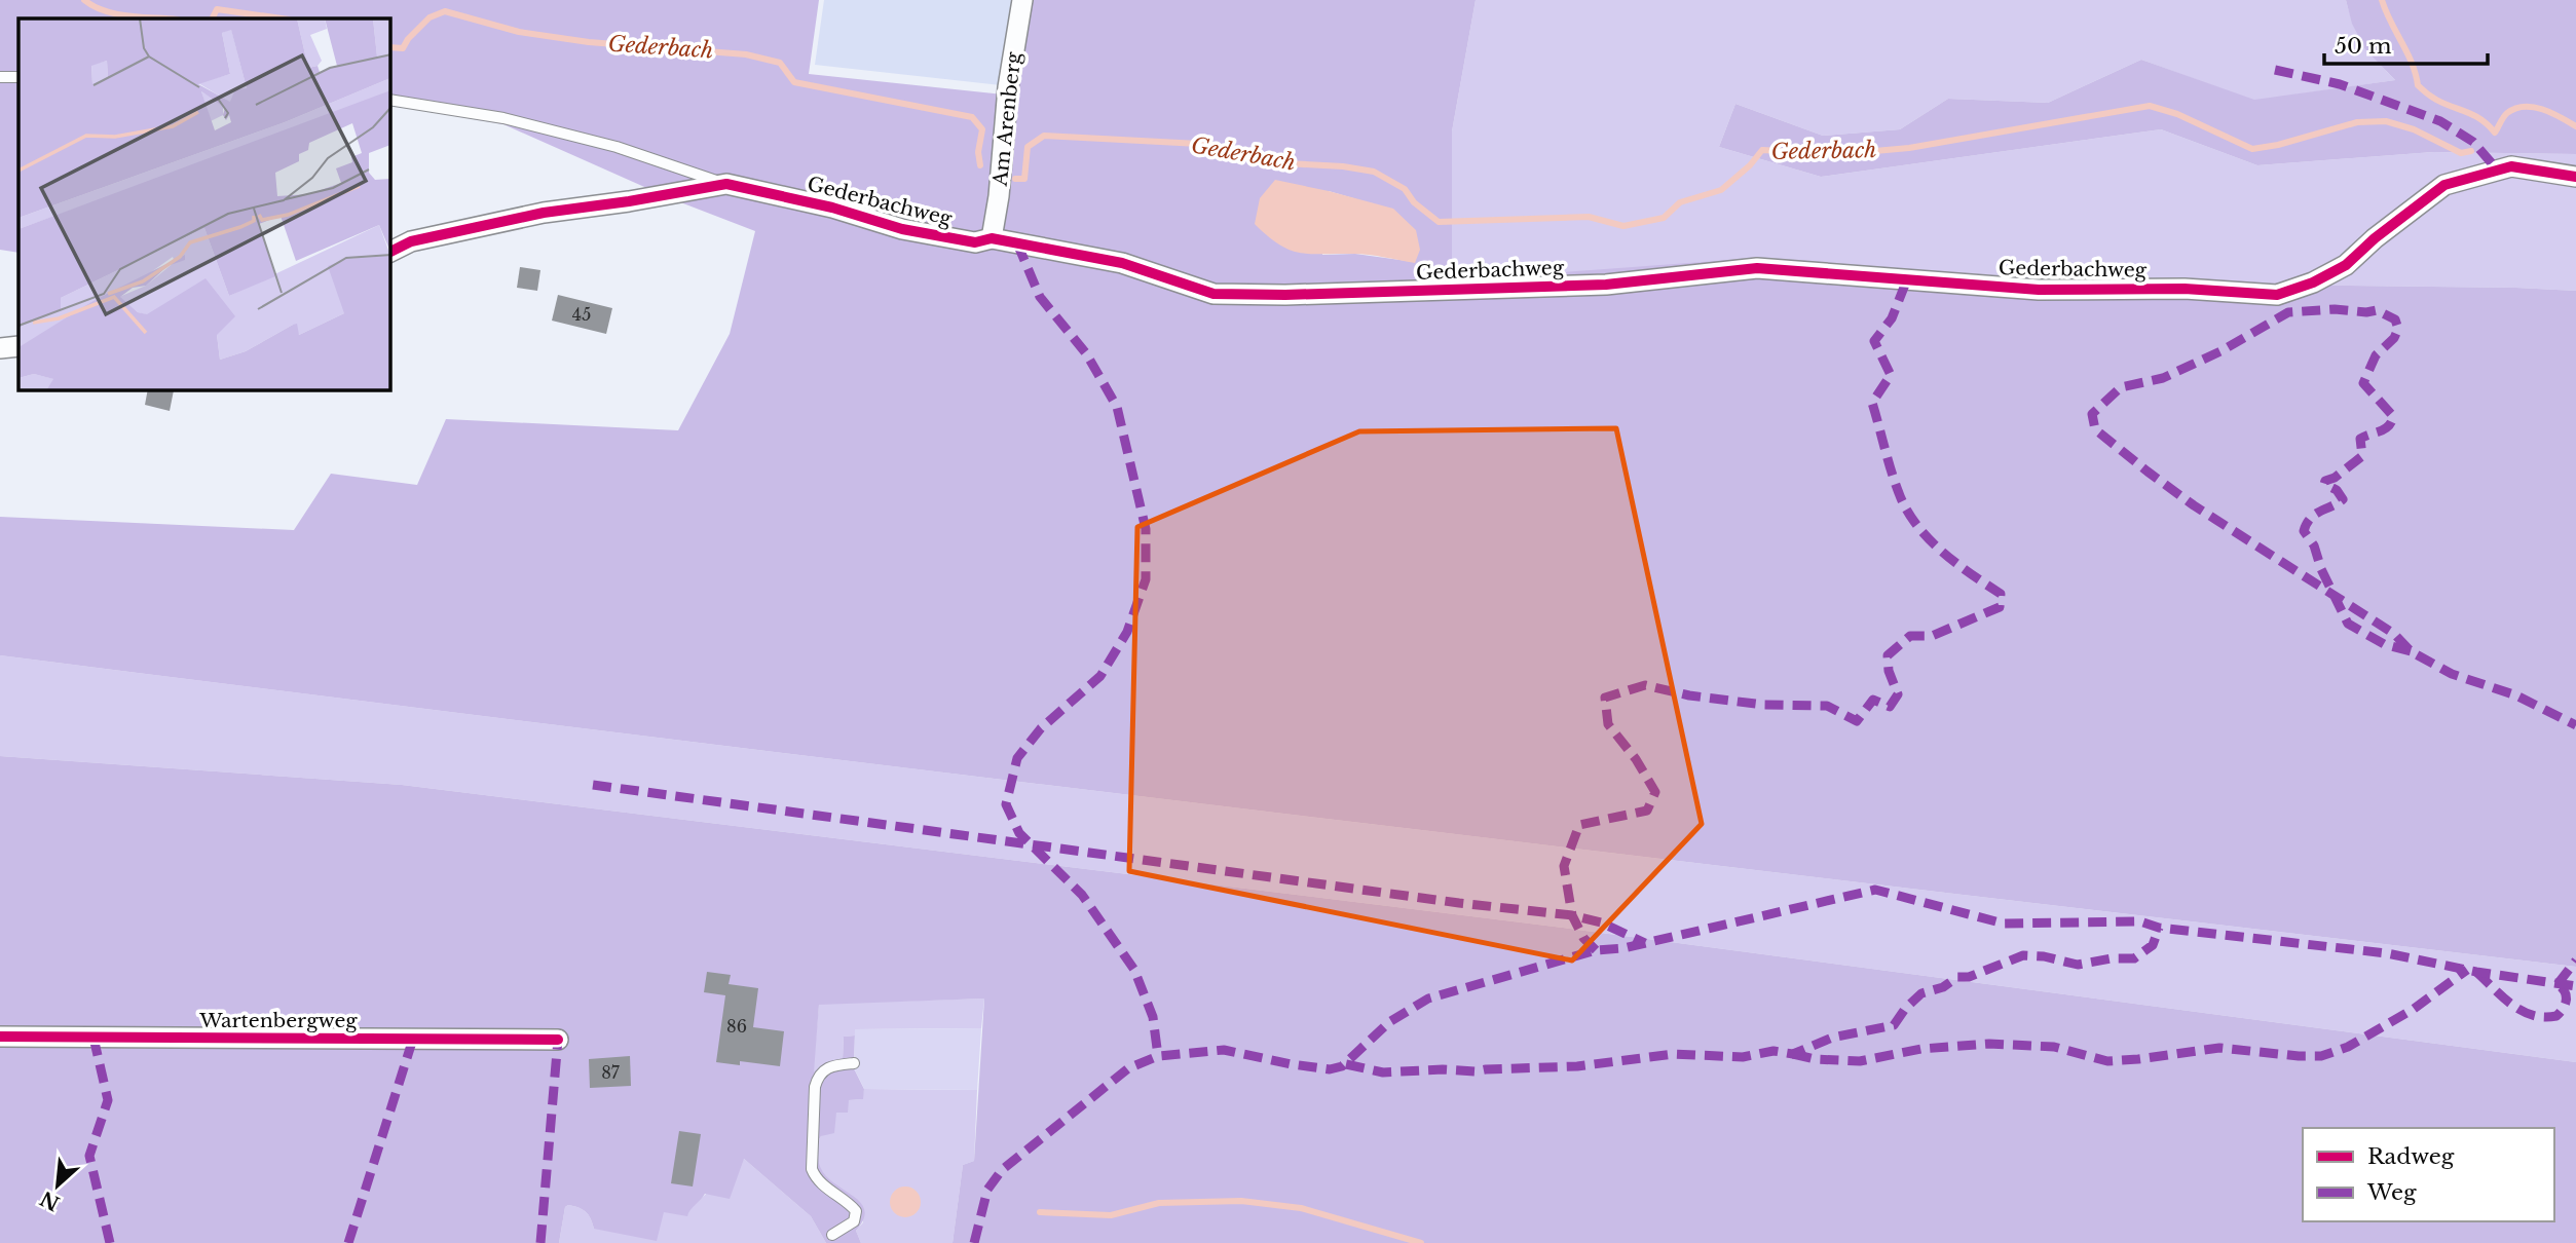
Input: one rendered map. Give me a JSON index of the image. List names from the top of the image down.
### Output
{
  "streets": {
    "street": ["Am Arenberg", "Gederbachweg", "Wartenbergweg"]
  },
  "crossings": [
    ["Am Arenberg", "Gederbachweg"]
  ],
  "water": ["Gederbach"],
  "house_numbers": ["45", "86", "87"],
  "legend": ["Radweg", "Weg"],
  "scale_bar": "50 m",
  "north": "bottom left"
}
